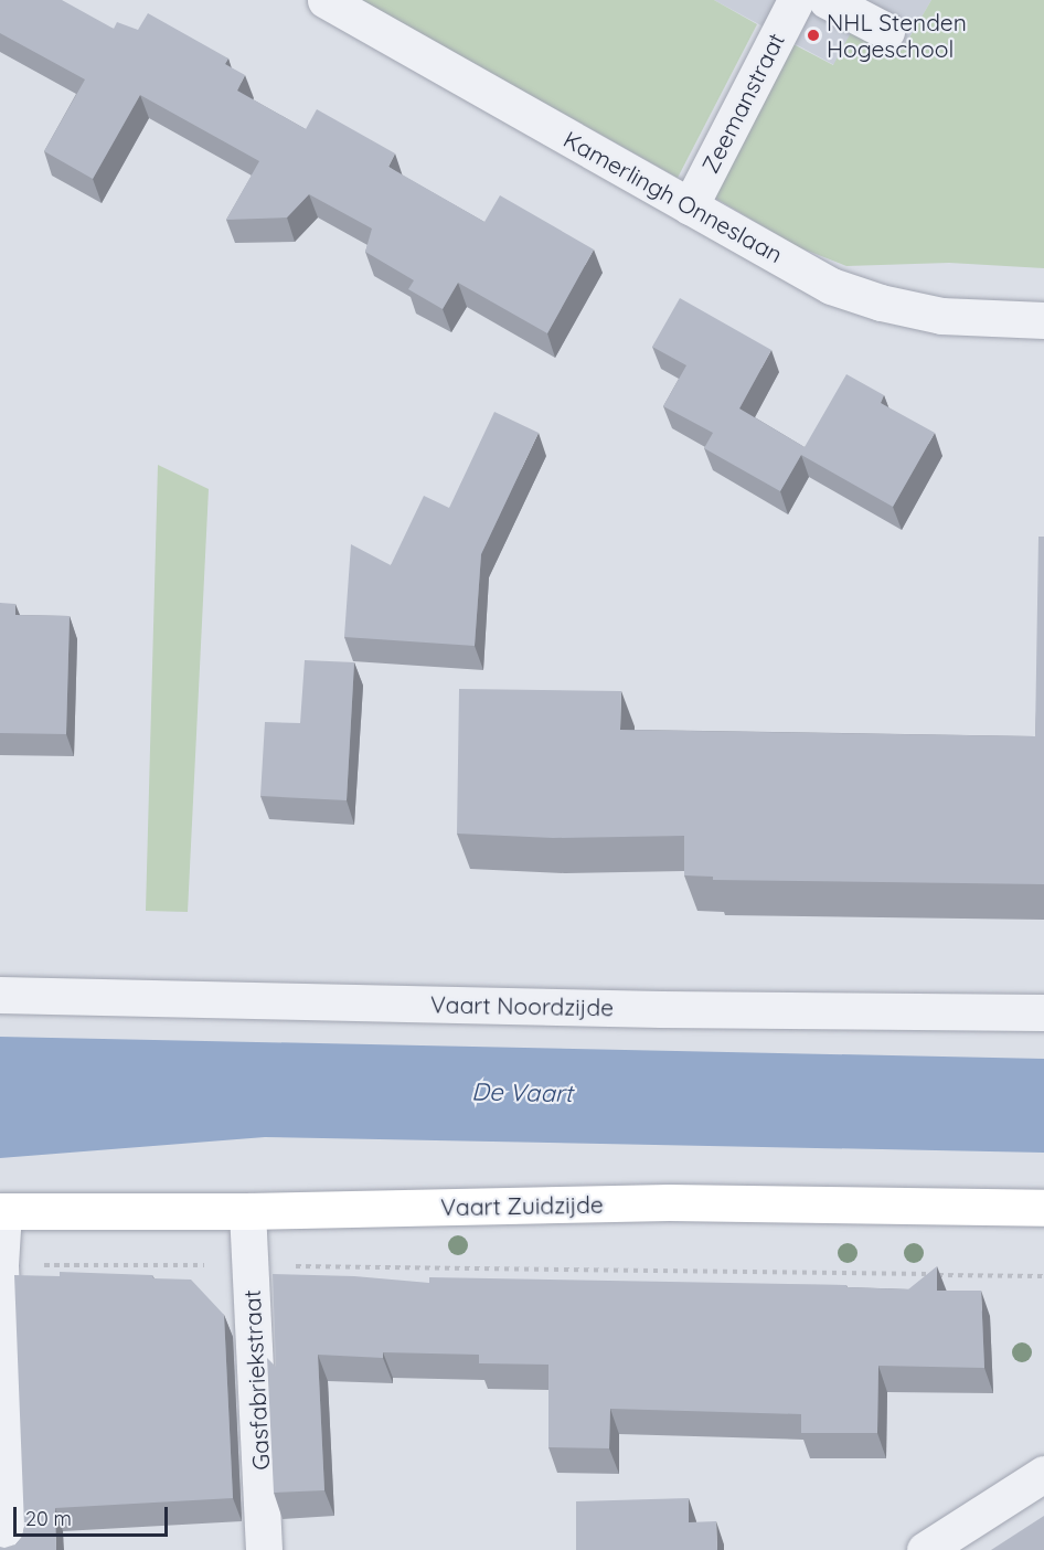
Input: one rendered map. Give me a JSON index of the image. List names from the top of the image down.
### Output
{
  "streets": {
    "main road": ["Vaart Zuidzijde"],
    "street": [
      "Zeemanstraat",
      "Kamerlingh Onneslaan",
      "Vaart Noordzijde",
      "Gasfabriekstraat"
    ]
  },
  "crossings": [
    ["Zeemanstraat", "Kamerlingh Onneslaan"],
    ["Vaart Zuidzijde", "Gasfabriekstraat"]
  ],
  "water": ["De Vaart"],
  "places": ["NHL Stenden Hogeschool"],
  "scale_bar": "20 m"
}
